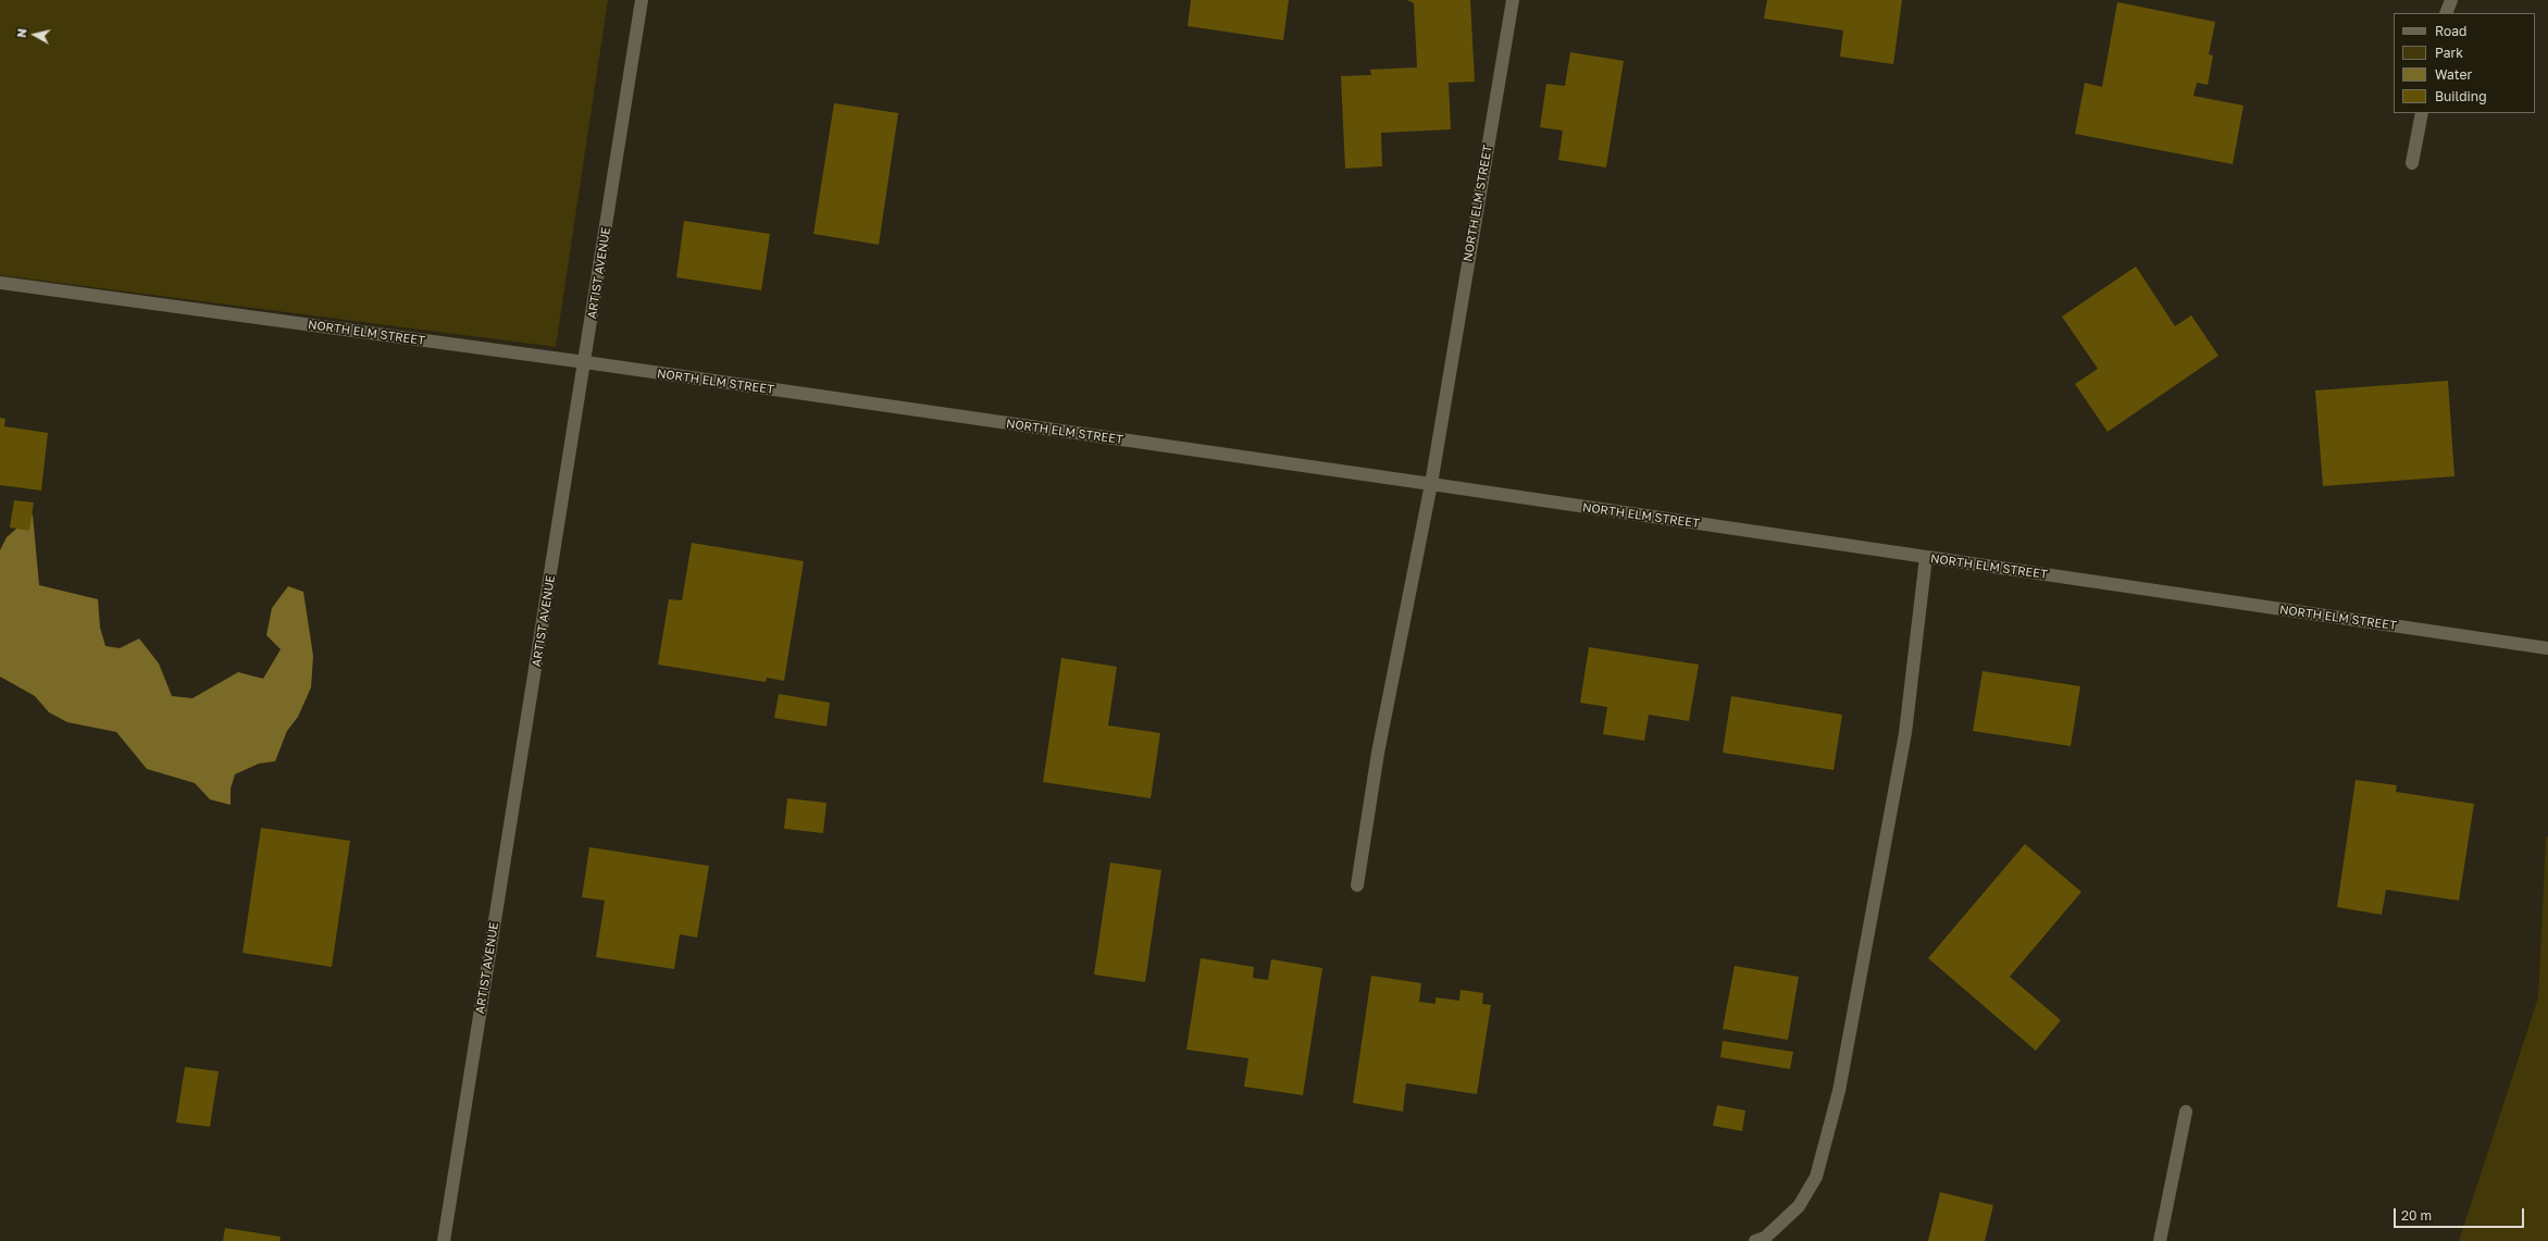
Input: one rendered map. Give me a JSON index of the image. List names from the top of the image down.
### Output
{
  "streets": {
    "street": ["NORTH ELM STREET", "ARTIST AVENUE"]
  },
  "crossings": [
    ["NORTH ELM STREET", "ARTIST AVENUE"]
  ],
  "legend": [
    "Road",
    "Park",
    "Water",
    "Building"
  ],
  "scale_bar": "20 m",
  "north": "left"
}
